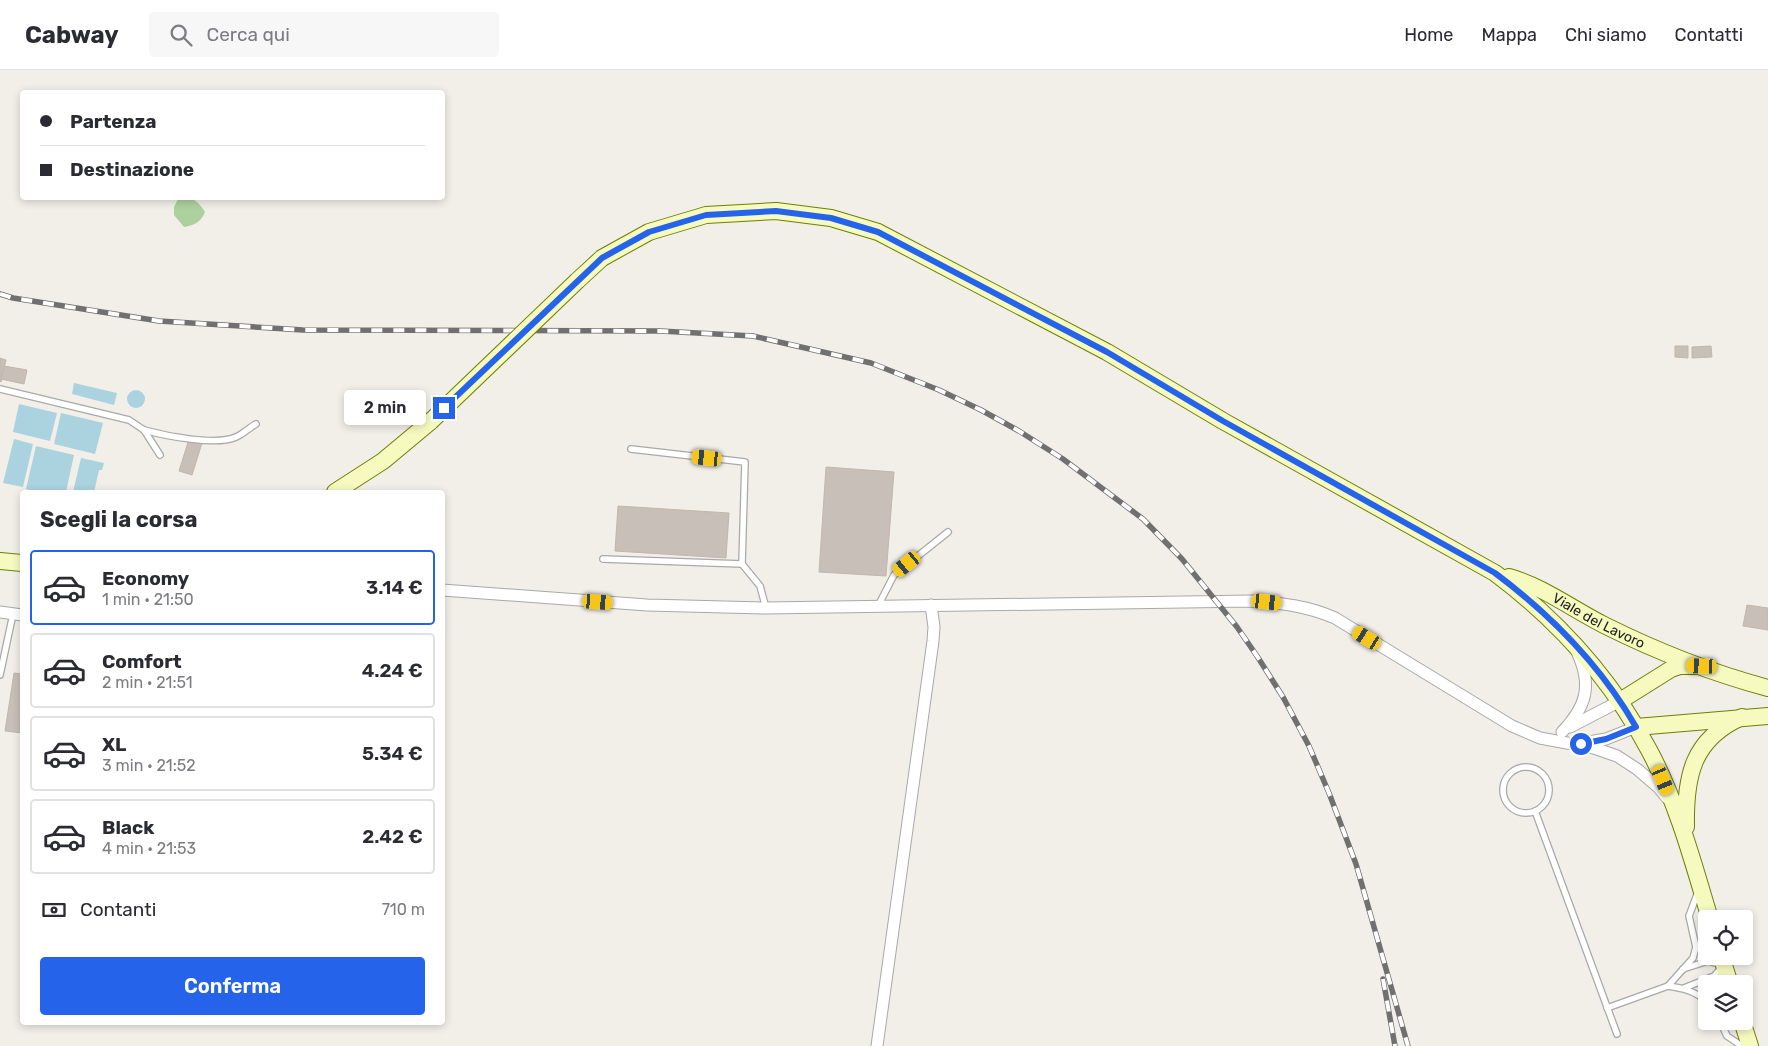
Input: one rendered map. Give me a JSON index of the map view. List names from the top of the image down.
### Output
{
  "streets": {
    "main road": ["Viale del Lavoro"]
  },
  "page": {
    "header": "Cabway",
    "search": "Cerca qui",
    "nav": [
      "Home",
      "Mappa",
      "Chi siamo",
      "Contatti"
    ],
    "banner": ["Partenza", "Destinazione"],
    "bubble": "2 min",
    "heading": "Scegli la corsa",
    "list": [
      {
        "name": "Economy",
        "note": "1 min · 21:50",
        "value": "3.14 €"
      },
      {
        "name": "Comfort",
        "note": "2 min · 21:51",
        "value": "4.24 €"
      },
      {
        "name": "XL",
        "note": "3 min · 21:52",
        "value": "5.34 €"
      },
      {
        "name": "Black",
        "note": "4 min · 21:53",
        "value": "2.42 €"
      }
    ],
    "pay": ["Contanti", "710 m"],
    "buttons": "Conferma"
  }
}
